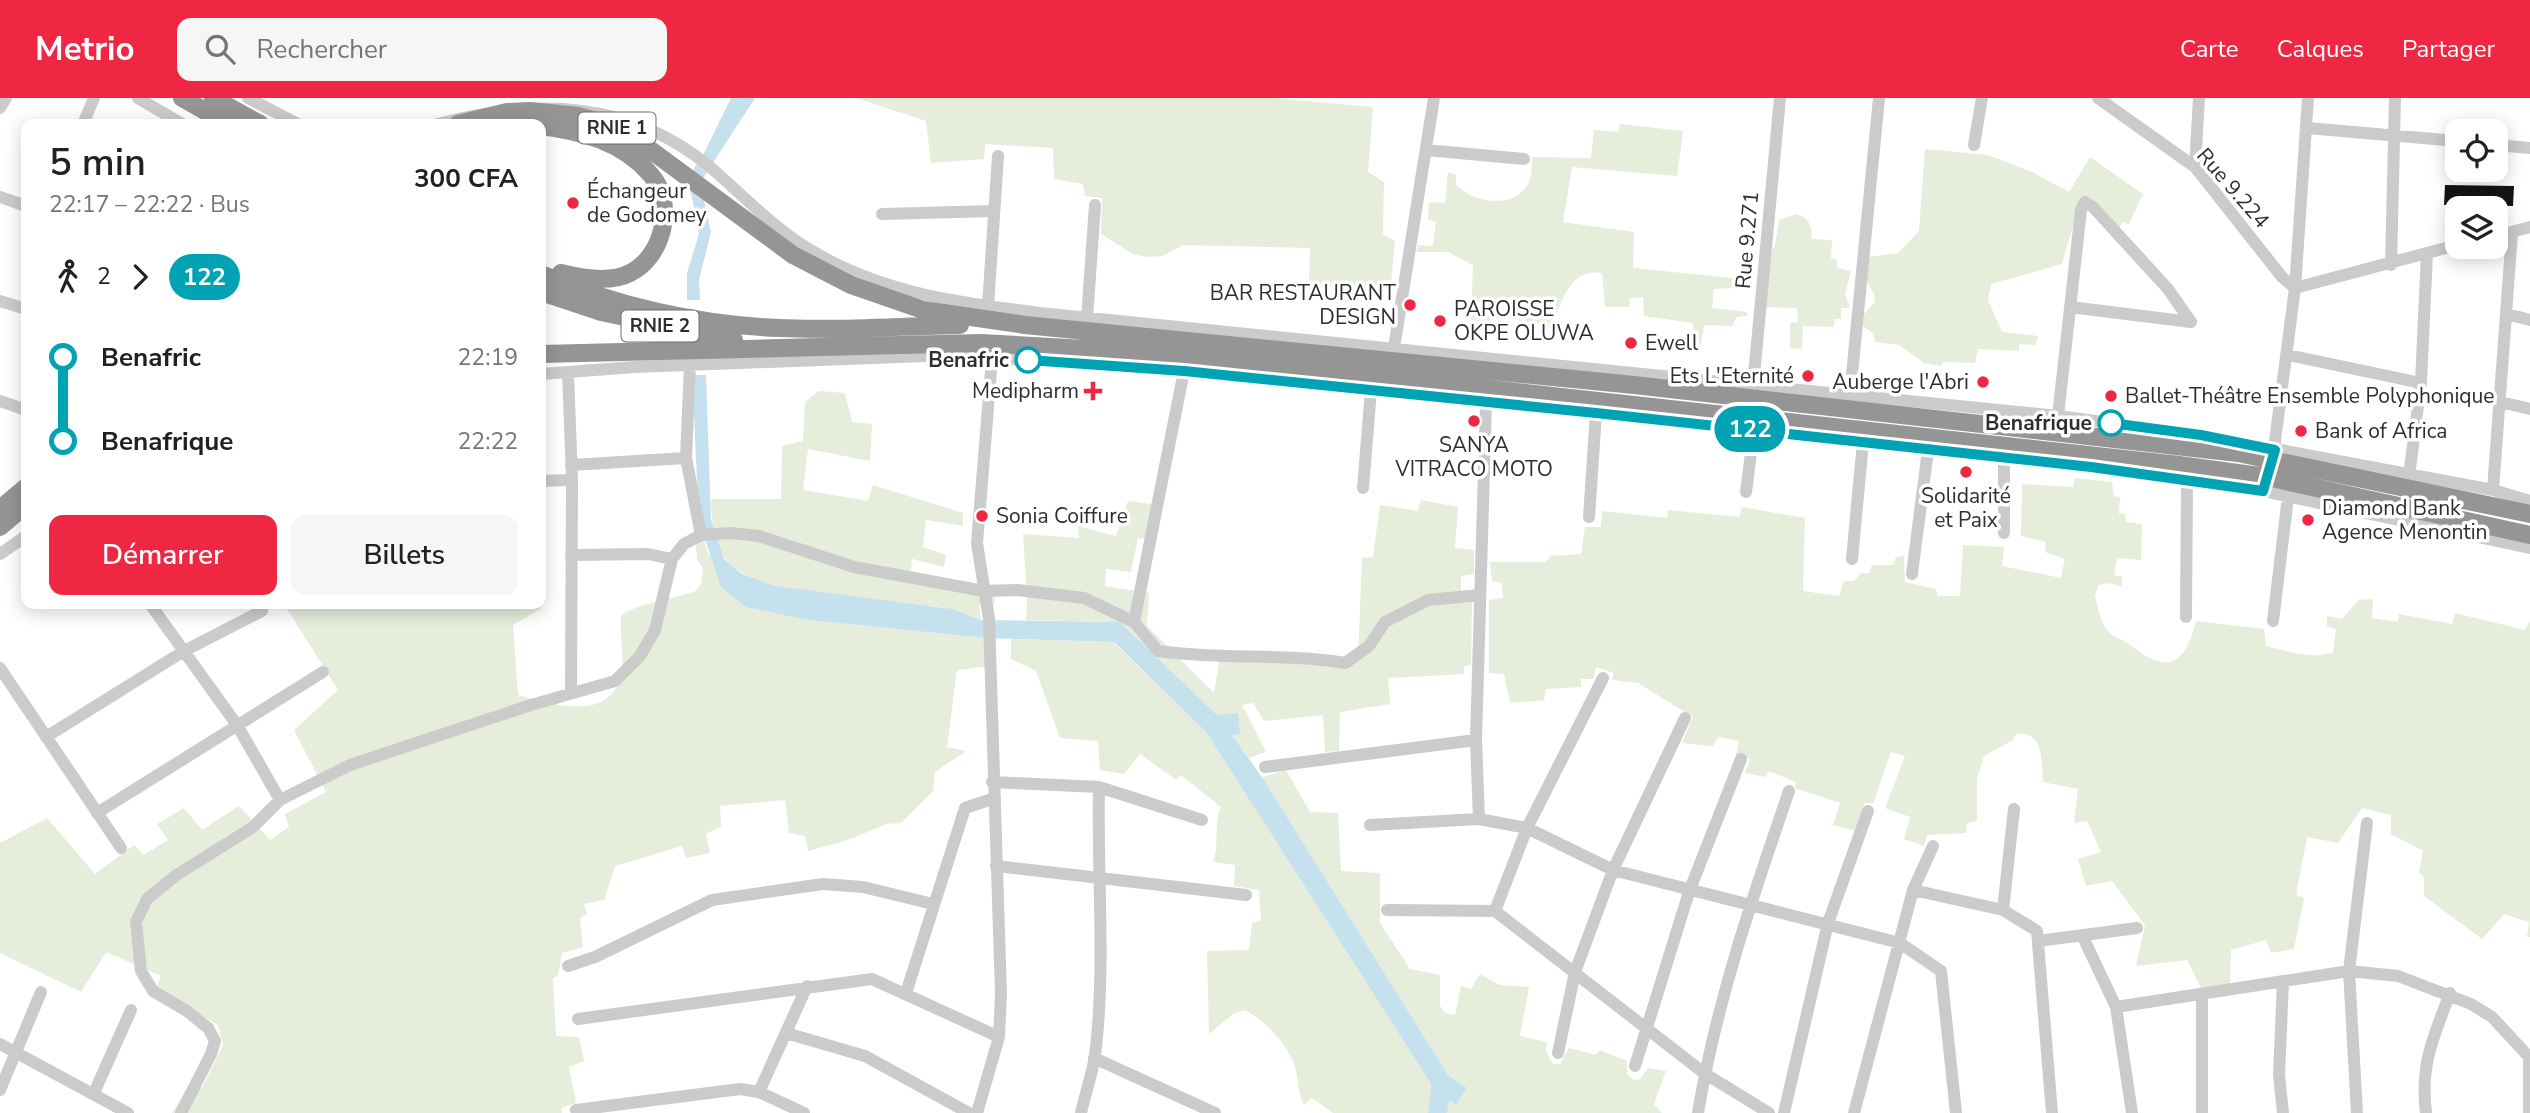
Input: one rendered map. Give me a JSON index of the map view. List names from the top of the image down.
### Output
{
  "streets": {
    "highway": ["RNIE 1", "RNIE 2"],
    "street": ["Rue 9.224", "Rue 9.271"]
  },
  "crossings": [
    ["RNIE 1", "RNIE 2"]
  ],
  "places": {
    "other": [
      "Échangeur de Godomey",
      "BAR RESTAURANT DESIGN",
      "PAROISSE OKPE OLUWA",
      "Ewell",
      "Benafric",
      "Ets L'Eternité",
      "Auberge l'Abri",
      "Ballet-Théâtre Ensemble Polyphonique",
      "SANYA VITRACO MOTO",
      "Benafrique",
      "Bank of Africa",
      "Solidarité et Paix",
      "Sonia Coiffure",
      "Diamond Bank Agence Menontin"
    ],
    "health": ["Medipharm"]
  },
  "lines": ["bus line 122"],
  "page": {
    "header": "Metrio",
    "search": "Rechercher",
    "nav": ["Carte", "Calques", "Partager"],
    "on_map": "122",
    "heading": ["5 min", "22:17 – 22:22 · Bus", "300 CFA"],
    "legs": ["2", "122"],
    "list": [
      {
        "name": "Benafric",
        "value": "22:19"
      },
      {
        "name": "Benafrique",
        "value": "22:22"
      }
    ],
    "buttons": ["Démarrer", "Billets"]
  }
}
